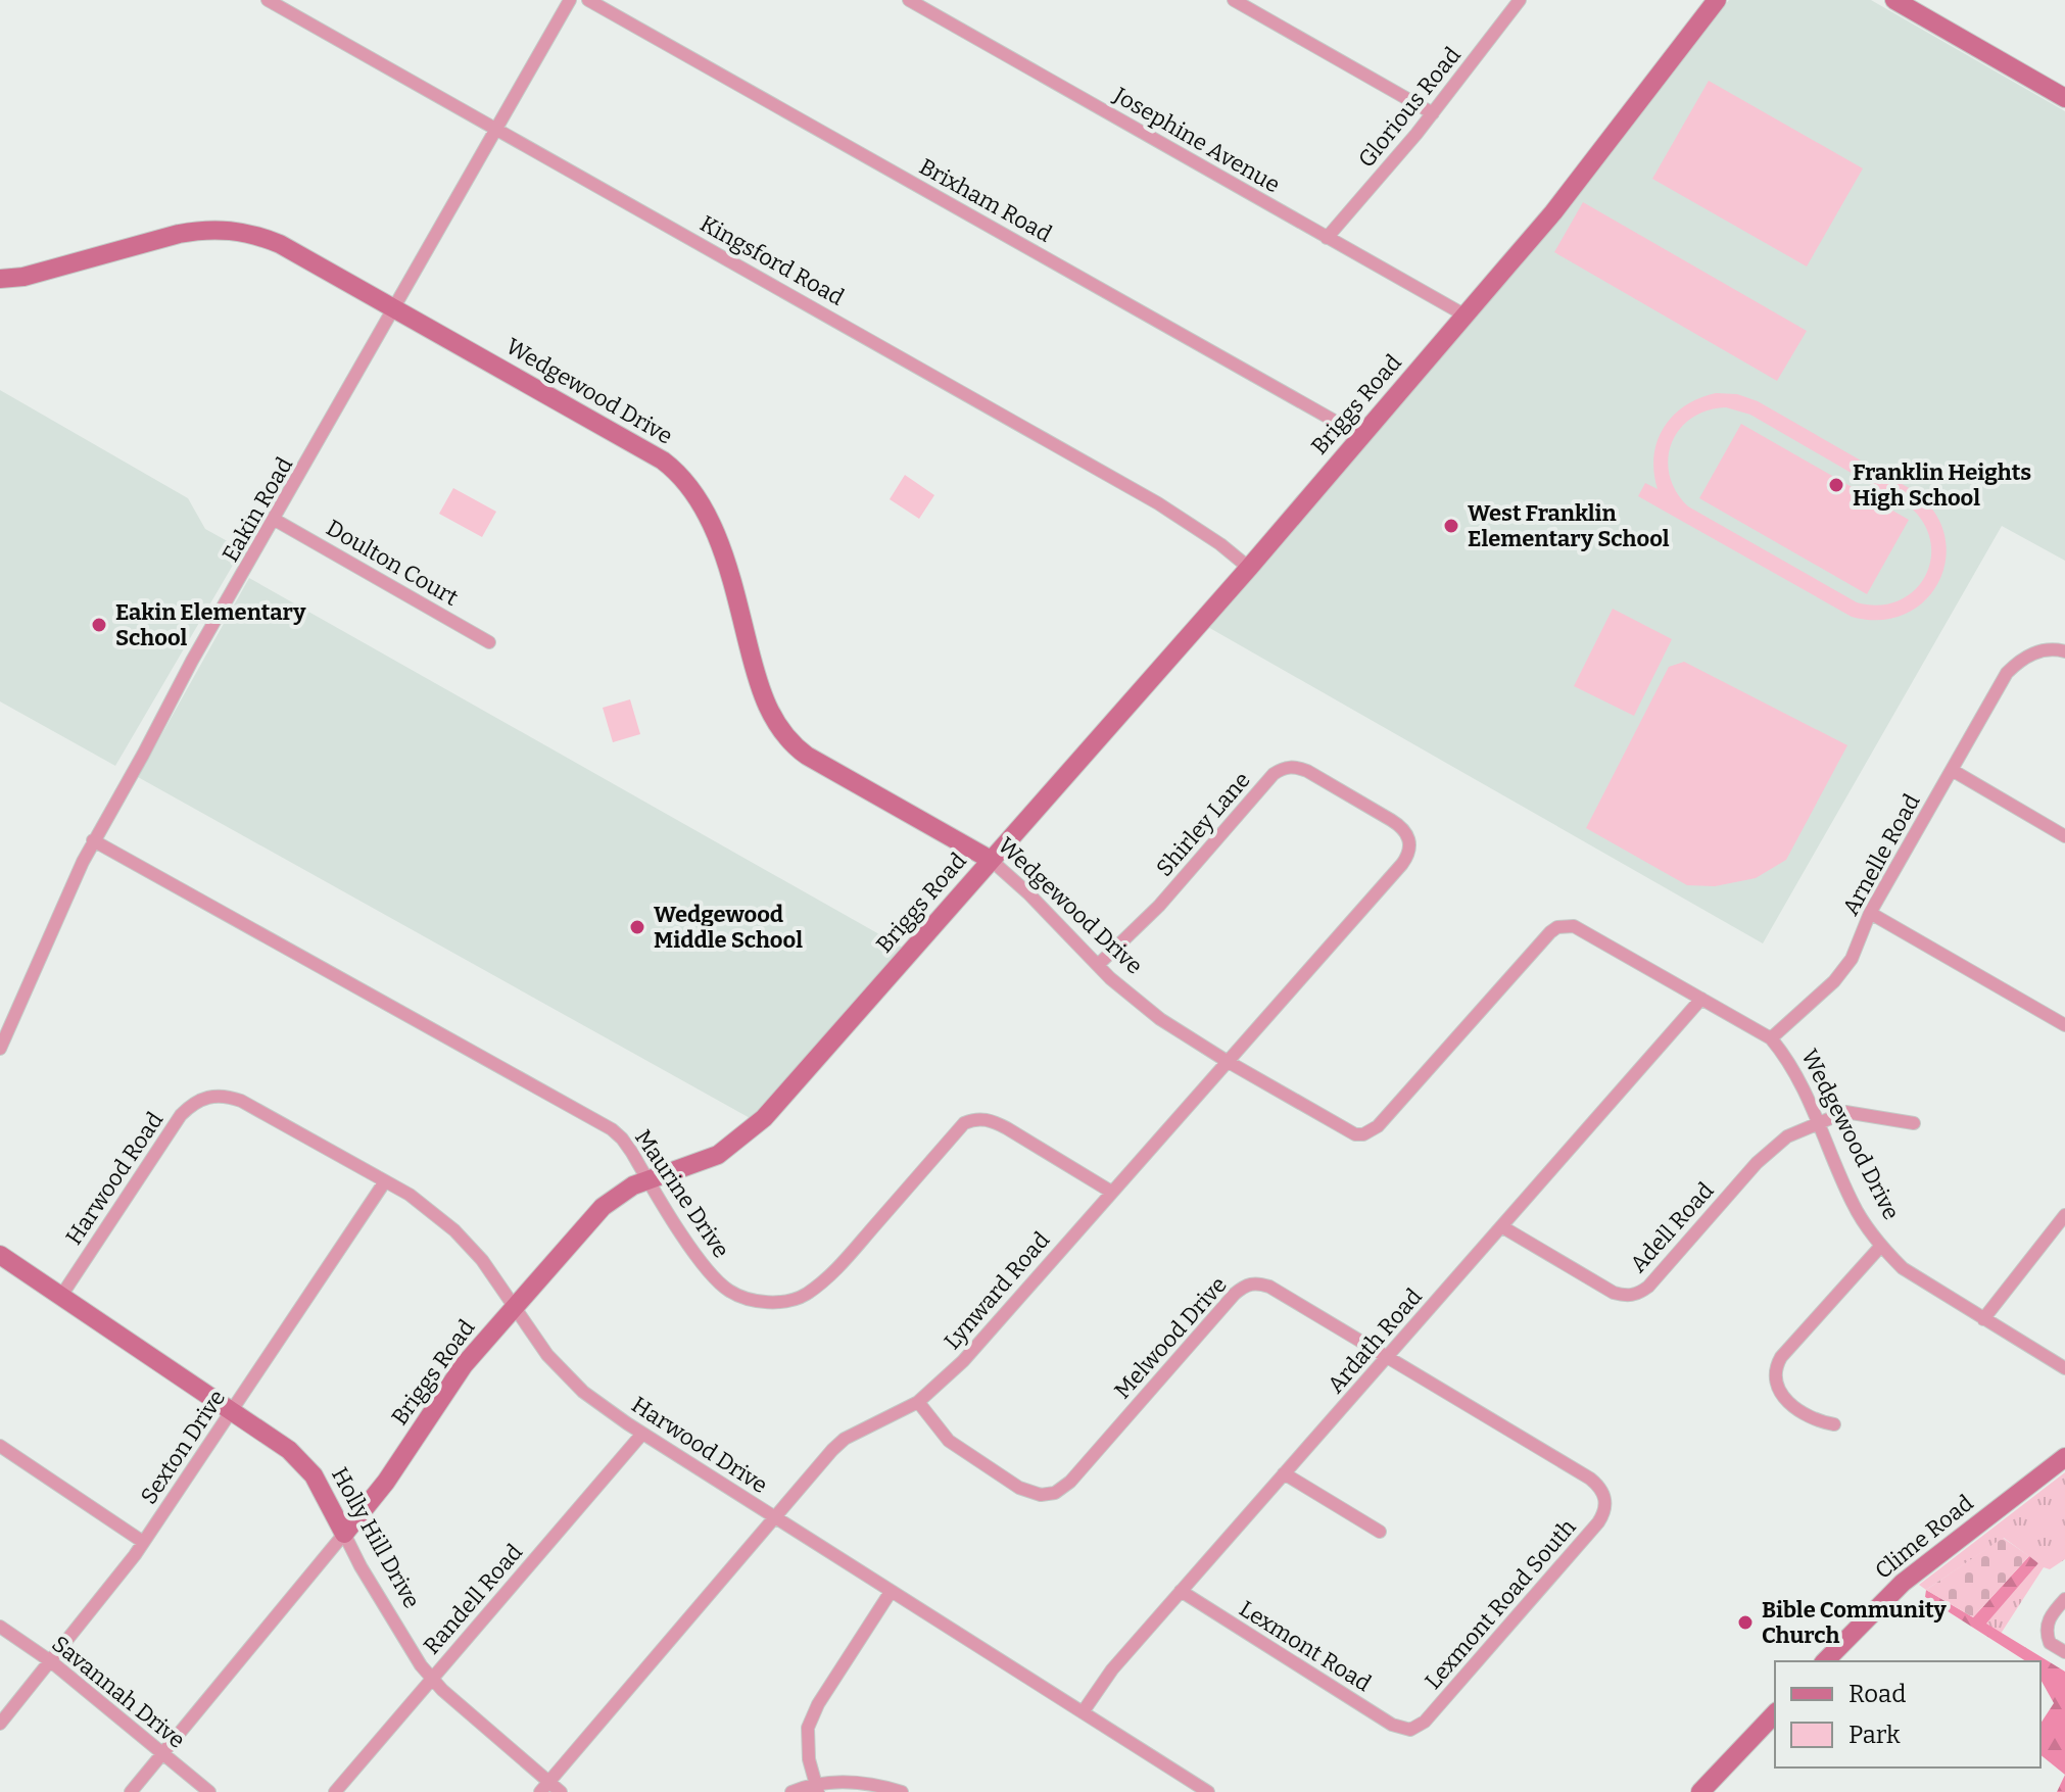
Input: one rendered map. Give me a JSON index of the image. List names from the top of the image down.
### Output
{
  "streets": {
    "street": [
      "Glorious Road",
      "Josephine Avenue",
      "Brixham Road",
      "Kingsford Road",
      "Wedgewood Drive",
      "Briggs Road",
      "Eakin Road",
      "Doulton Court",
      "Shirley Lane",
      "Arnelle Road",
      "Harwood Road",
      "Maurine Drive",
      "Adell Road",
      "Lynward Road",
      "Melwood Drive",
      "Ardath Road",
      "Harwood Drive",
      "Sexton Drive",
      "Clime Road",
      "Holly Hill Drive",
      "Randell Road",
      "Lexmont Road South",
      "Lexmont Road",
      "Savannah Drive"
    ]
  },
  "crossings": [
    ["Glorious Road", "Josephine Avenue"],
    ["Josephine Avenue", "Briggs Road"],
    ["Brixham Road", "Briggs Road"],
    ["Kingsford Road", "Briggs Road"],
    ["Kingsford Road", "Eakin Road"],
    ["Wedgewood Drive", "Briggs Road"],
    ["Wedgewood Drive", "Eakin Road"],
    ["Wedgewood Drive", "Shirley Lane"],
    ["Wedgewood Drive", "Arnelle Road"],
    ["Wedgewood Drive", "Adell Road"],
    ["Wedgewood Drive", "Lynward Road"],
    ["Wedgewood Drive", "Ardath Road"],
    ["Briggs Road", "Maurine Drive"],
    ["Briggs Road", "Harwood Drive"],
    ["Briggs Road", "Holly Hill Drive"],
    ["Briggs Road", "Savannah Drive"],
    ["Eakin Road", "Doulton Court"],
    ["Eakin Road", "Maurine Drive"],
    ["Shirley Lane", "Lynward Road"],
    ["Harwood Road", "Harwood Drive"],
    ["Harwood Road", "Holly Hill Drive"],
    ["Maurine Drive", "Lynward Road"],
    ["Adell Road", "Ardath Road"],
    ["Lynward Road", "Melwood Drive"],
    ["Lynward Road", "Harwood Drive"],
    ["Lynward Road", "Holly Hill Drive"],
    ["Melwood Drive", "Ardath Road"],
    ["Melwood Drive", "Lexmont Road South"],
    ["Ardath Road", "Harwood Drive"],
    ["Ardath Road", "Lexmont Road"],
    ["Harwood Drive", "Sexton Drive"],
    ["Harwood Drive", "Randell Road"],
    ["Sexton Drive", "Holly Hill Drive"],
    ["Sexton Drive", "Savannah Drive"],
    ["Holly Hill Drive", "Randell Road"],
    ["Lexmont Road South", "Lexmont Road"]
  ],
  "places": [
    "Franklin Heights High School",
    "West Franklin Elementary School",
    "Eakin Elementary School",
    "Wedgewood Middle School",
    "Bible Community Church"
  ],
  "legend": ["Road", "Park"]
}
